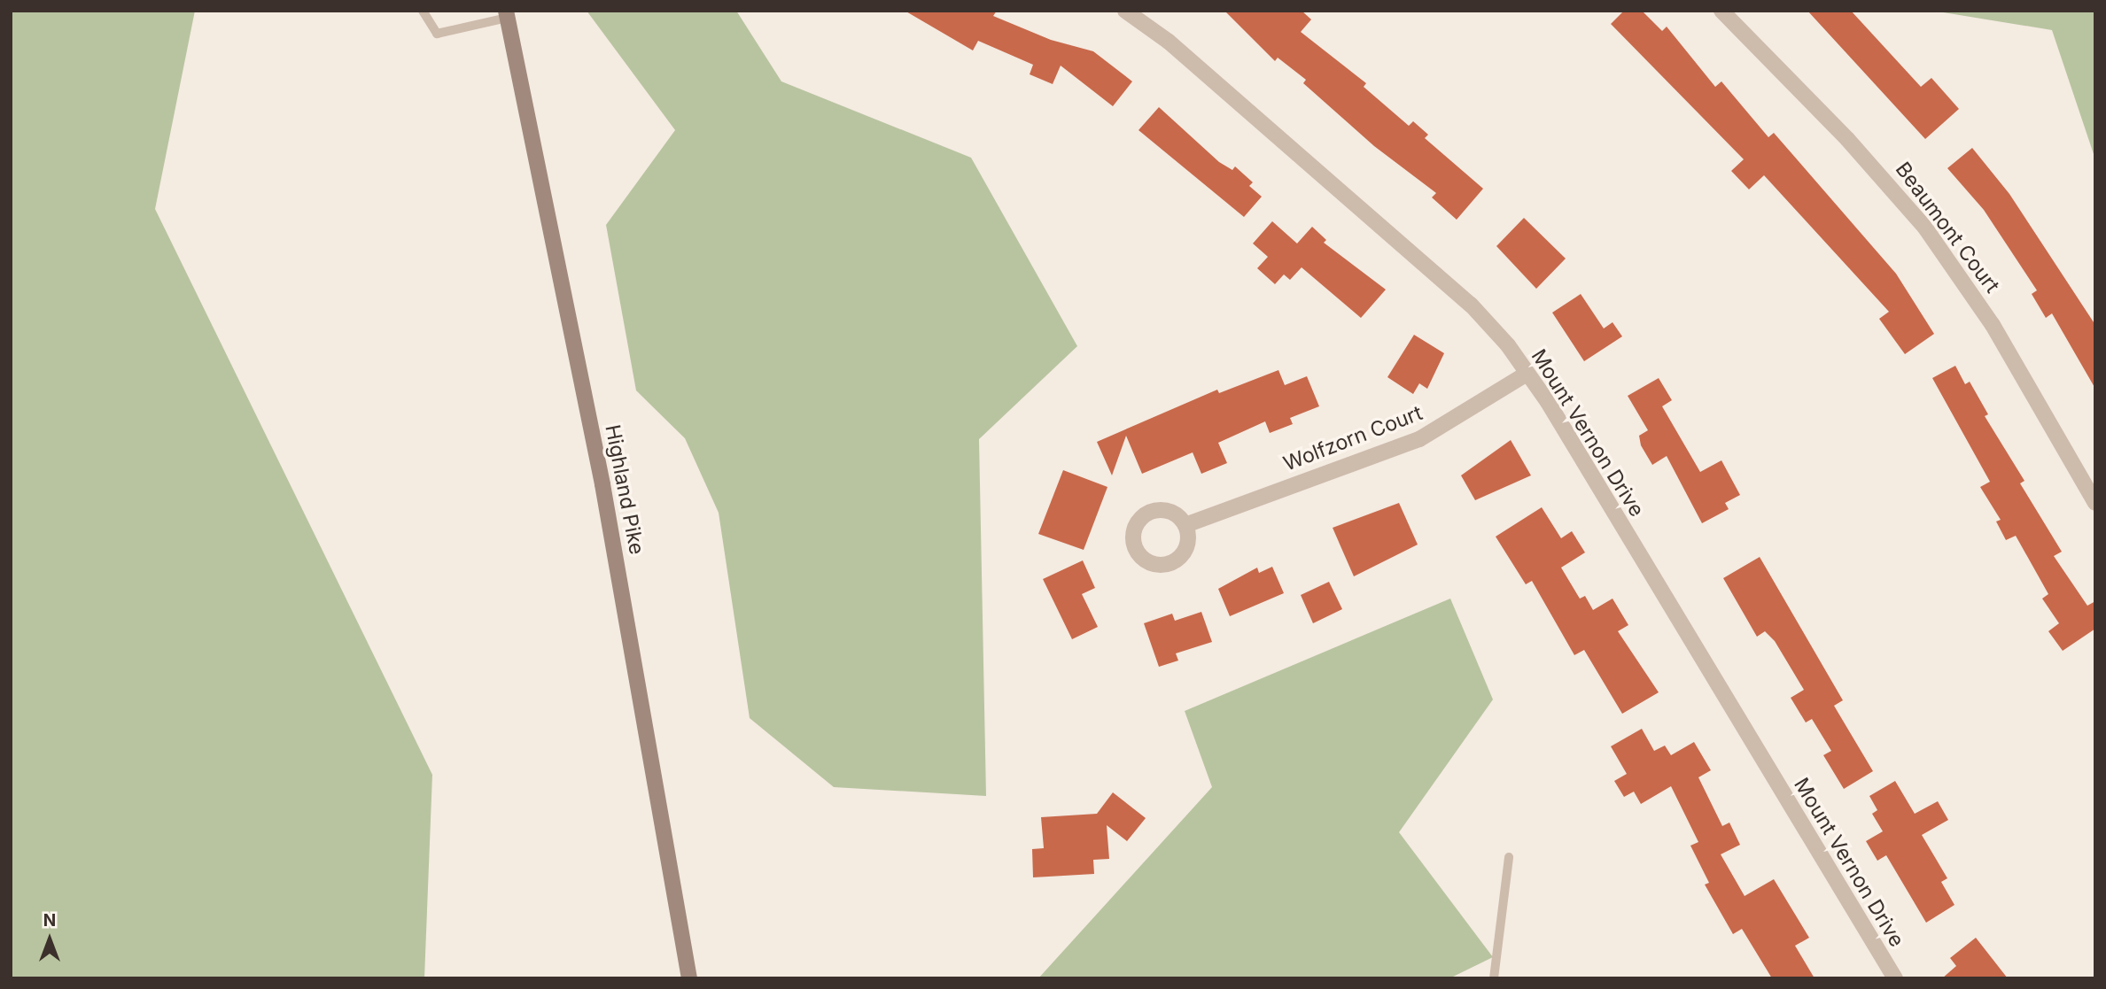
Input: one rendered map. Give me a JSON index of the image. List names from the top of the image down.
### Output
{
  "streets": {
    "main road": ["Highland Pike"],
    "street": ["Beaumont Court", "Mount Vernon Drive", "Wolfzorn Court"]
  },
  "crossings": [
    ["Mount Vernon Drive", "Wolfzorn Court"]
  ],
  "north": "top"
}
